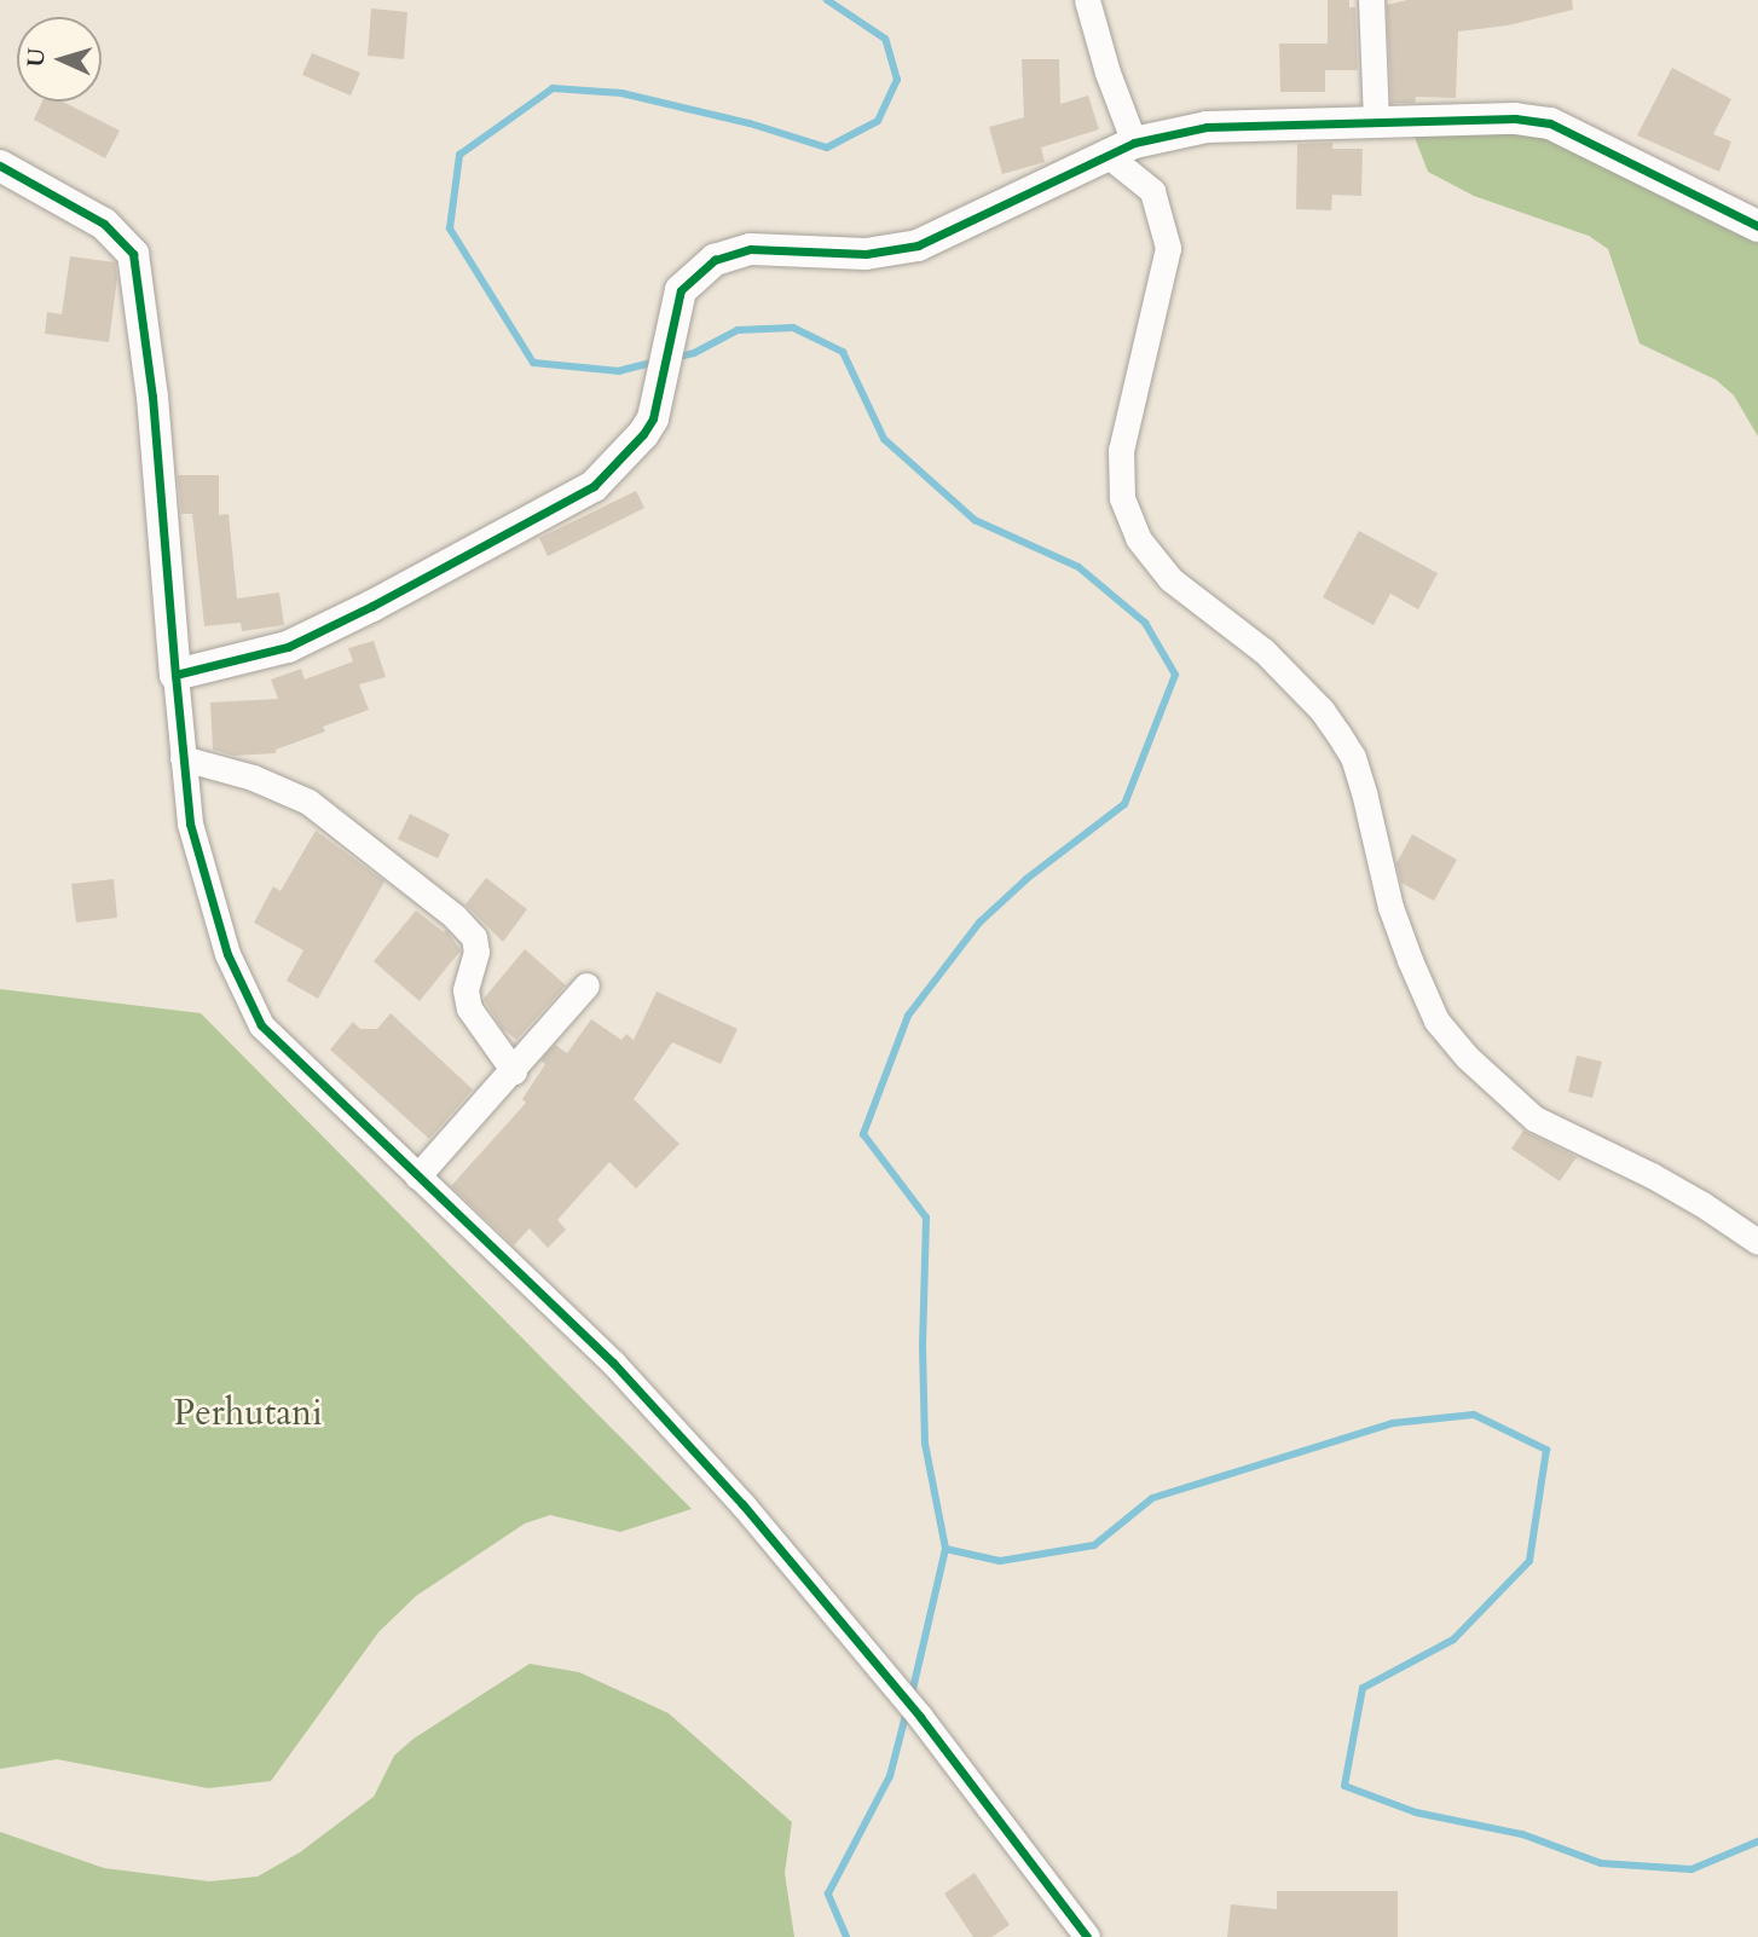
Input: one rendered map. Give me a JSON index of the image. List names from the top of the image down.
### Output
{
  "parks": ["Perhutani"],
  "north": "left"
}
